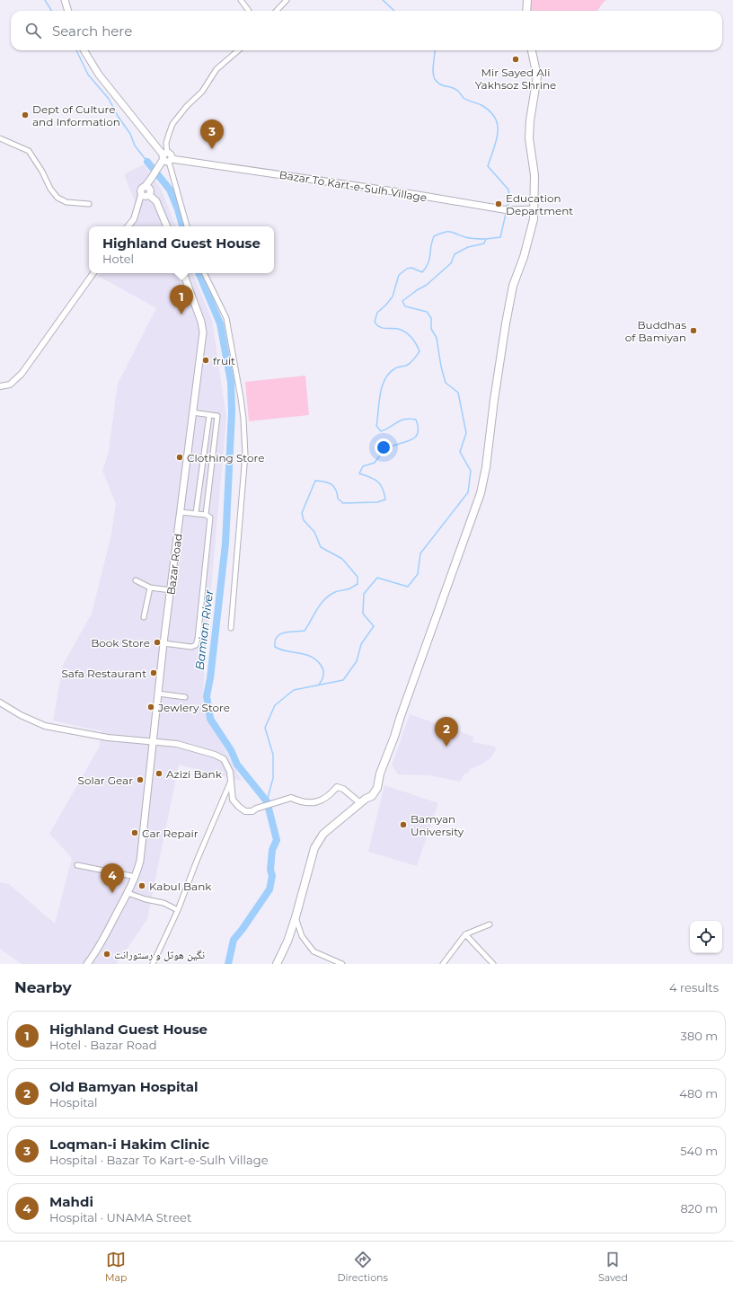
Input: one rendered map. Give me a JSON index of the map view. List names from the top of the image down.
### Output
{
  "streets": {
    "main road": ["Bazar To Kart-e-Sulh Village", "Bazar Road"]
  },
  "water": ["Bamian River"],
  "places": [
    "Mir Sayed Ali Yakhsoz Shrine",
    "Dept of Culture and Information",
    "Education Department",
    "Buddhas of Bamiyan",
    "fruit",
    "Clothing Store",
    "Book Store",
    "Safa Restaurant",
    "Jewlery Store",
    "Azizi Bank",
    "Solar Gear",
    "Bamyan University",
    "Car Repair",
    "Kabul Bank",
    "نگین هوتل و رستورانت"
  ],
  "page": {
    "search": "Search here",
    "pins": [
      "3",
      "1",
      "2",
      "4"
    ],
    "popup": ["Highland Guest House", "Hotel"],
    "heading": ["Nearby", "4 results"],
    "list": [
      {
        "mark": "1",
        "name": "Highland Guest House",
        "note": "Hotel · Bazar Road",
        "value": "380 m"
      },
      {
        "mark": "2",
        "name": "Old Bamyan Hospital",
        "note": "Hospital",
        "value": "480 m"
      },
      {
        "mark": "3",
        "name": "Loqman-i Hakim Clinic",
        "note": "Hospital · Bazar To Kart-e-Sulh Village",
        "value": "540 m"
      },
      {
        "mark": "4",
        "name": "Mahdi",
        "note": "Hospital · UNAMA Street",
        "value": "820 m"
      }
    ],
    "nav": ["Map", "Directions", "Saved"]
  }
}
